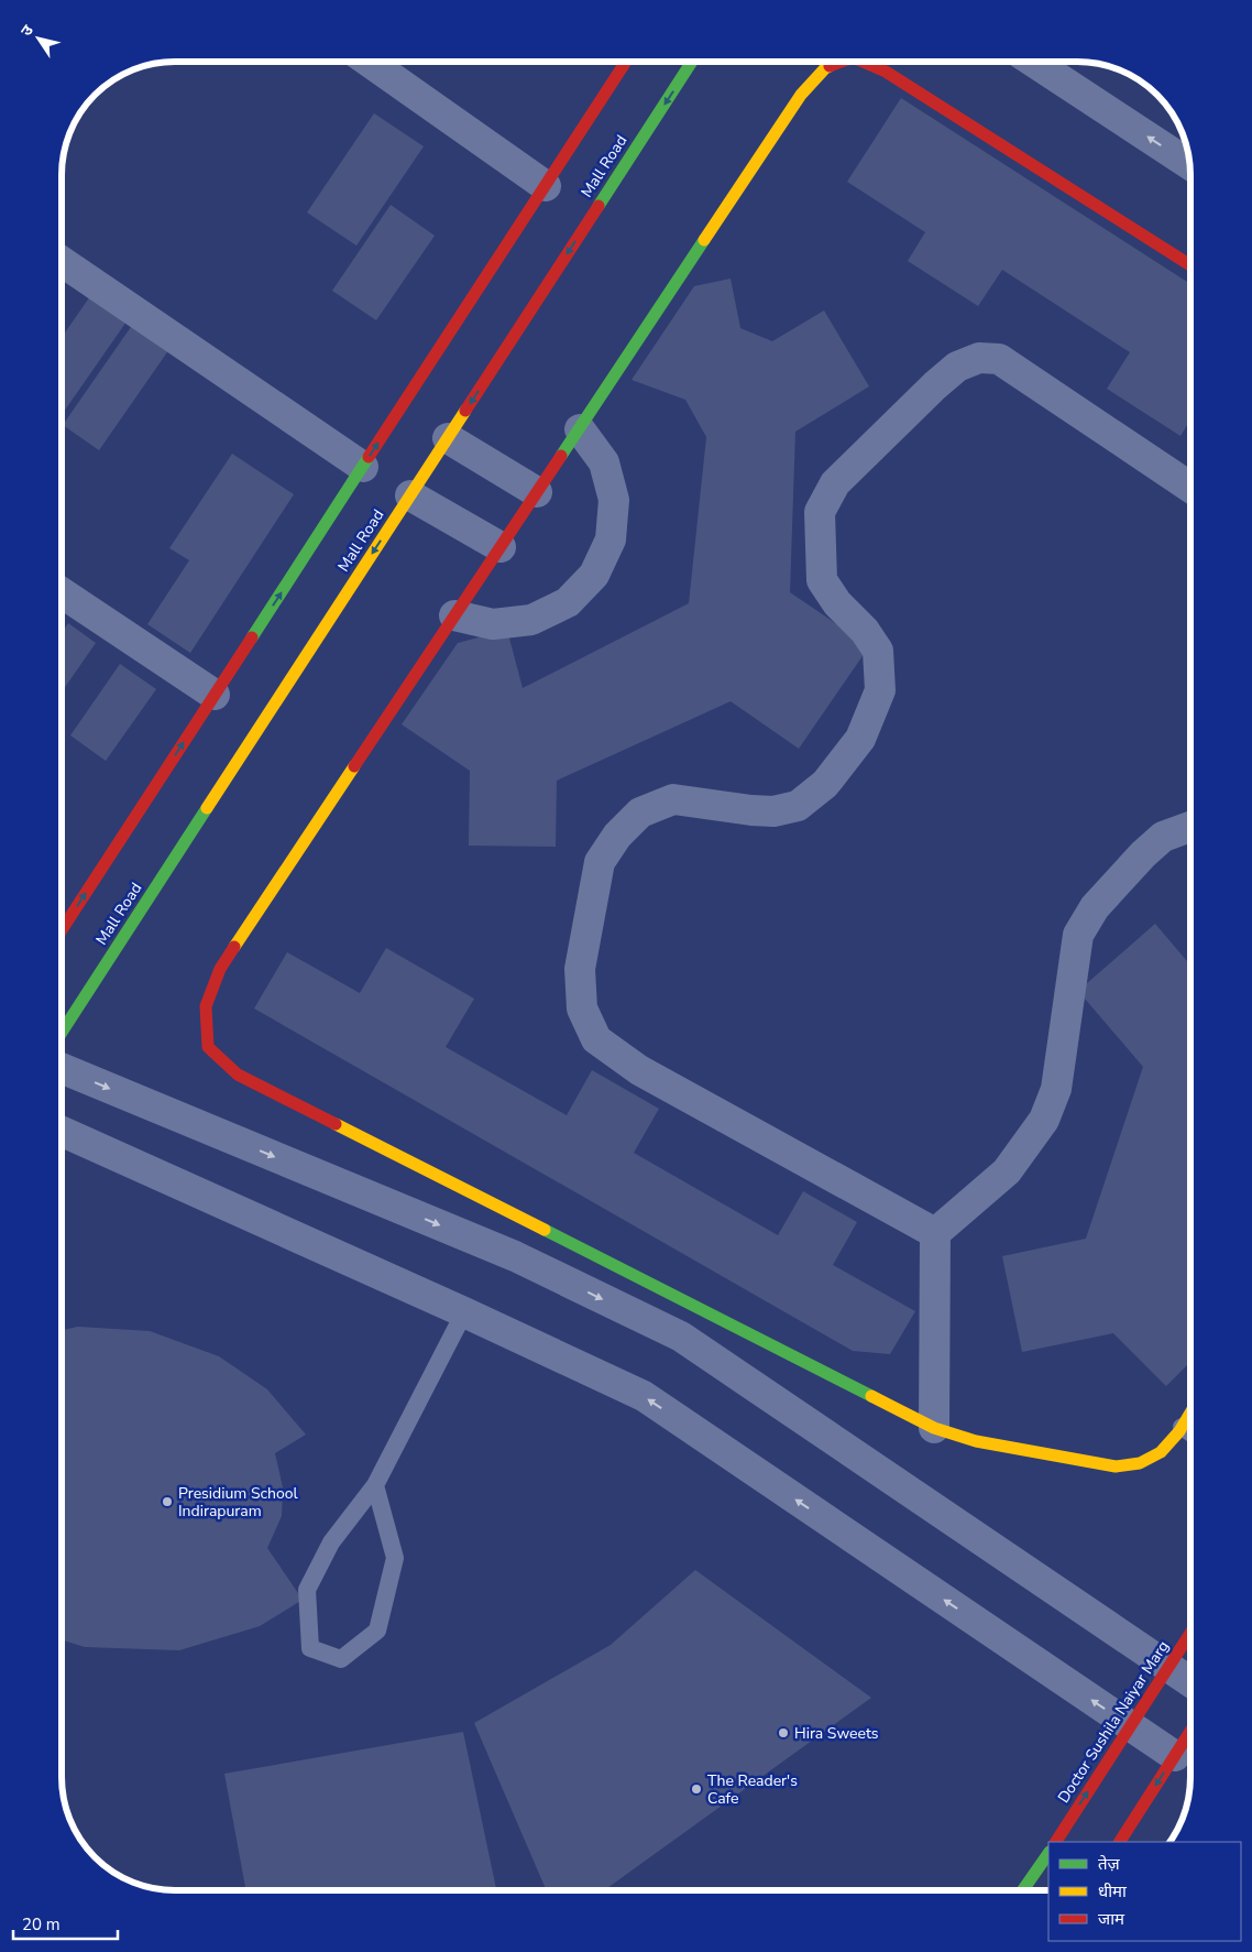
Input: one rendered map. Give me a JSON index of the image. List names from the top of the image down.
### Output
{
  "streets": {
    "street": ["Mall Road", "Doctor Sushila Naiyar Marg"]
  },
  "places": ["Presidium School Indirapuram", "Hira Sweets", "The Reader's Cafe"],
  "legend": ["तेज़", "धीमा", "जाम"],
  "scale_bar": "20 m",
  "north": "top left"
}
